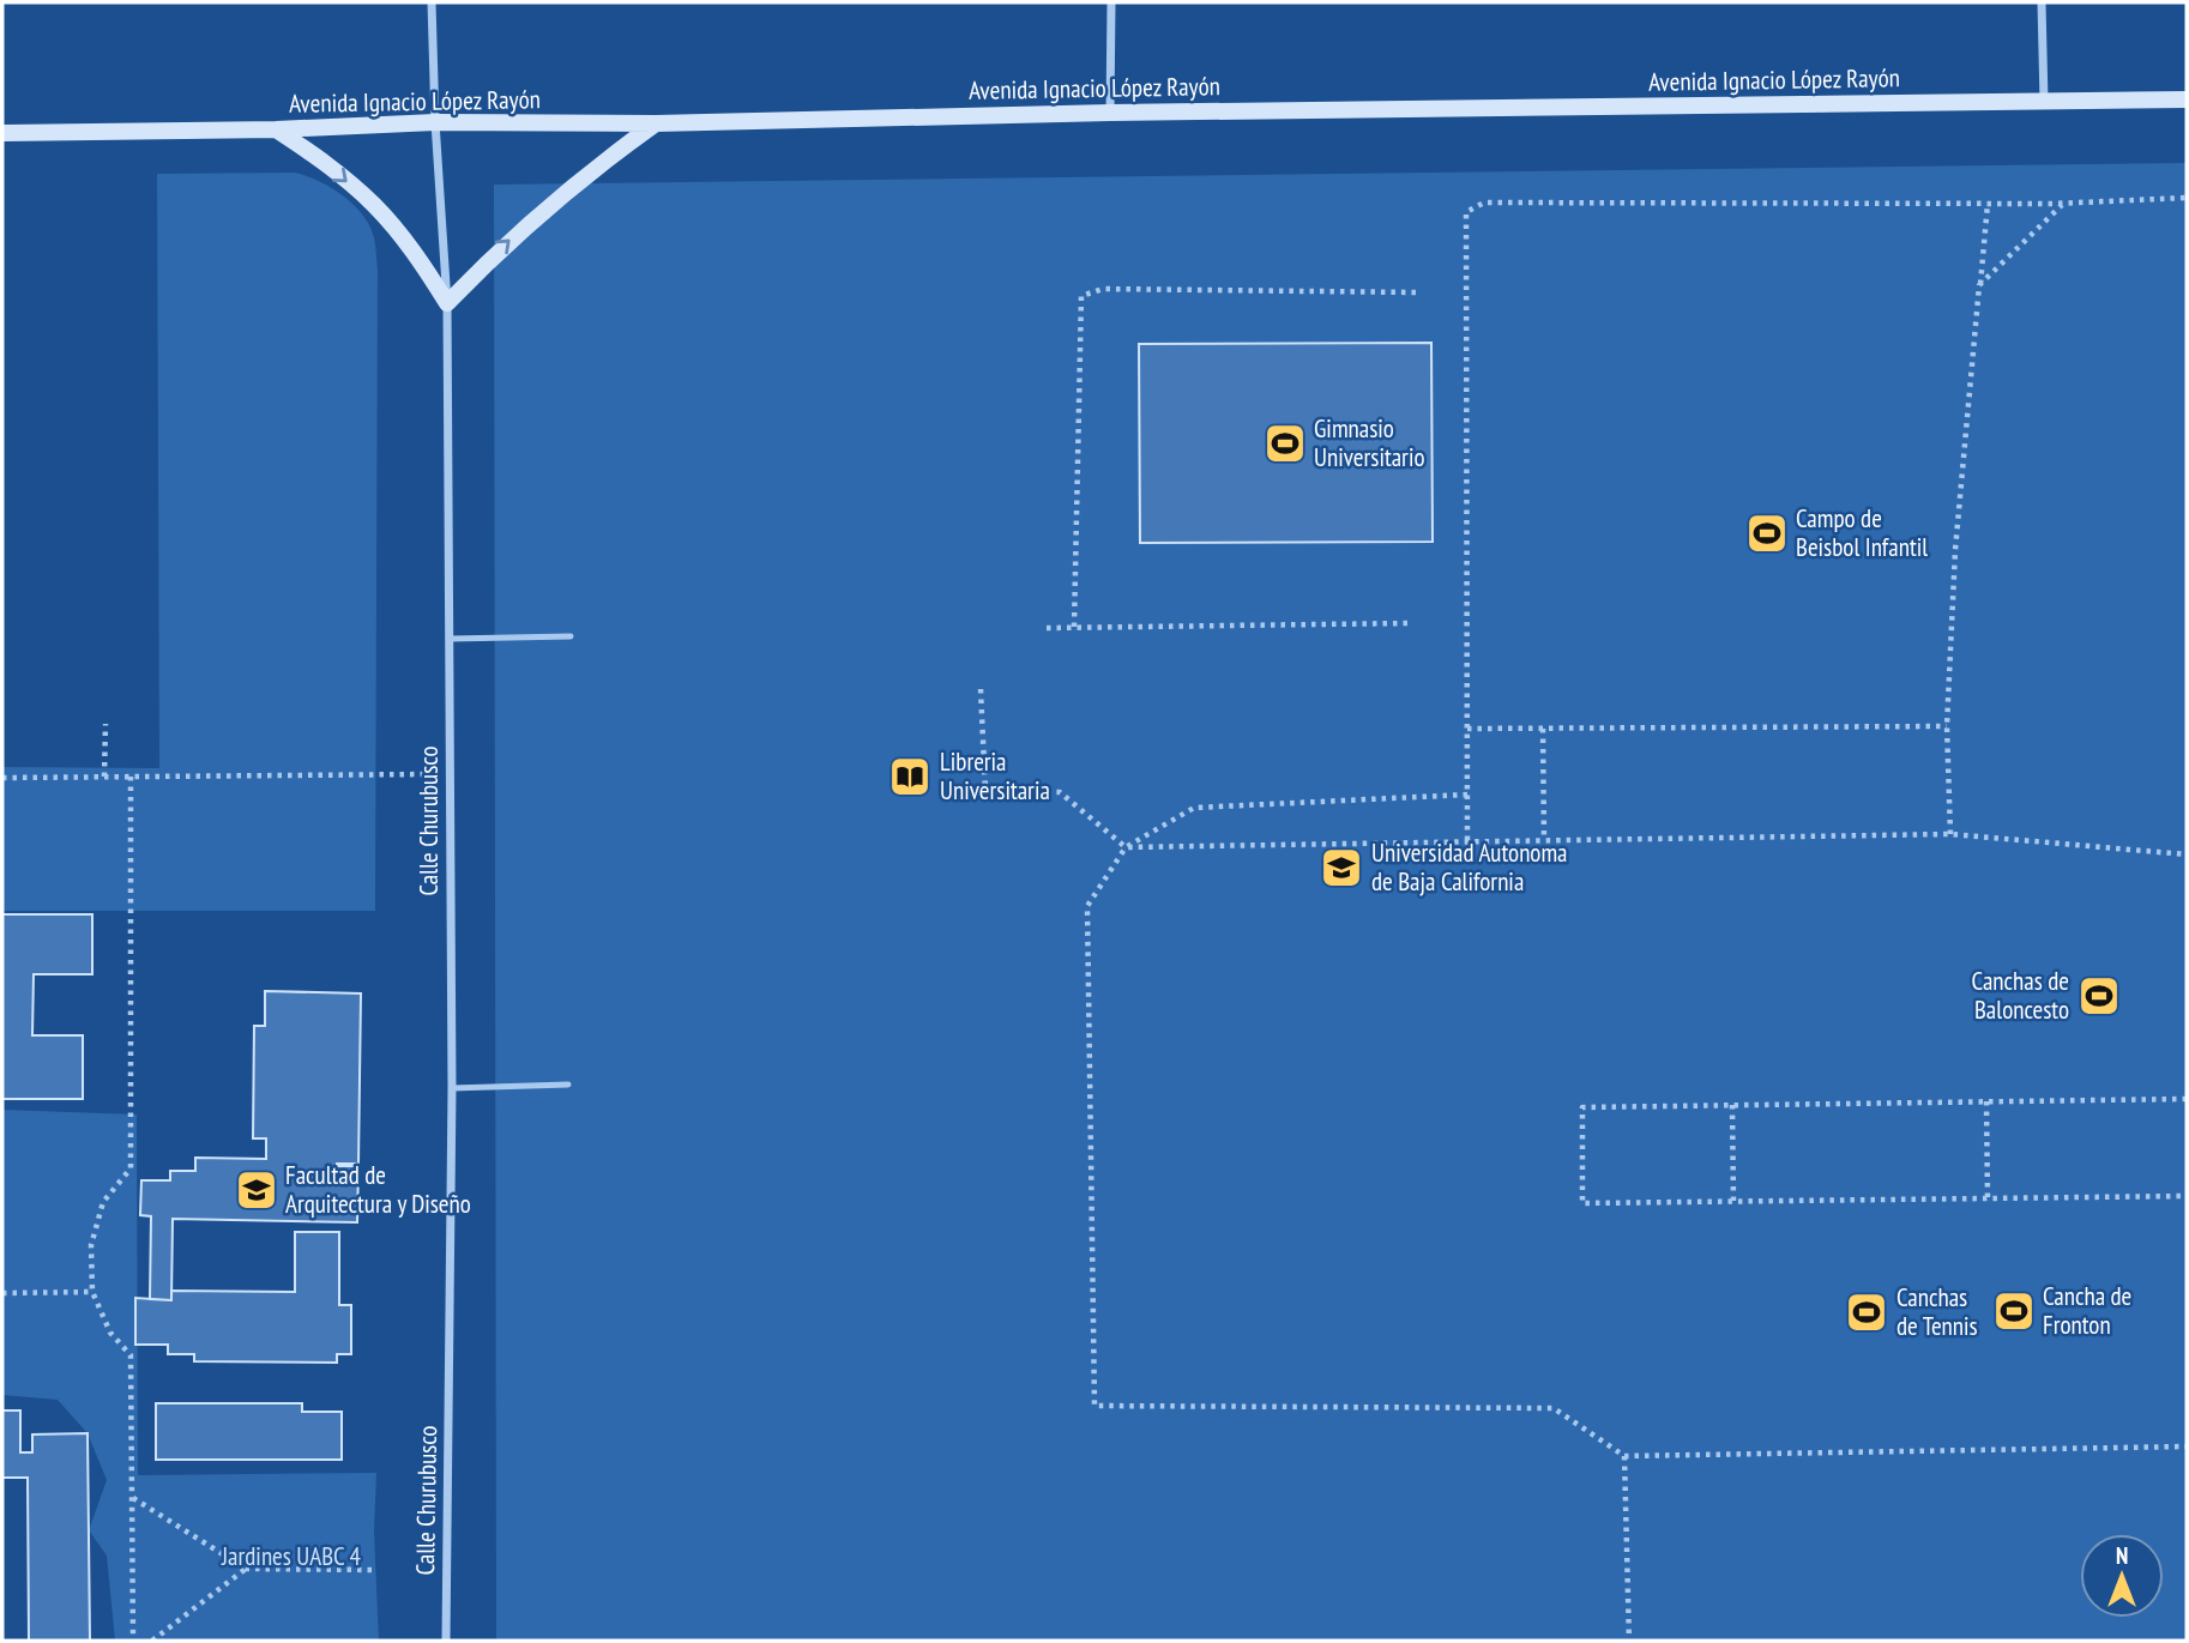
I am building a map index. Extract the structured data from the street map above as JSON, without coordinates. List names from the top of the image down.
{
  "streets": {
    "street": ["Avenida Ignacio López Rayón", "Calle Churubusco"]
  },
  "crossings": [
    ["Avenida Ignacio López Rayón", "Calle Churubusco"]
  ],
  "parks": ["Jardines UABC 4"],
  "places": {
    "sports": [
      "Gimnasio Universitario",
      "Campo de Beisbol Infantil",
      "Canchas de Baloncesto",
      "Cancha de Fronton",
      "Canchas de Tennis"
    ],
    "library": ["Libreria Universitaria"],
    "school or university": ["Universidad Autonoma de Baja California", "Facultad de Arquitectura y Diseño"]
  },
  "north": "top"
}
